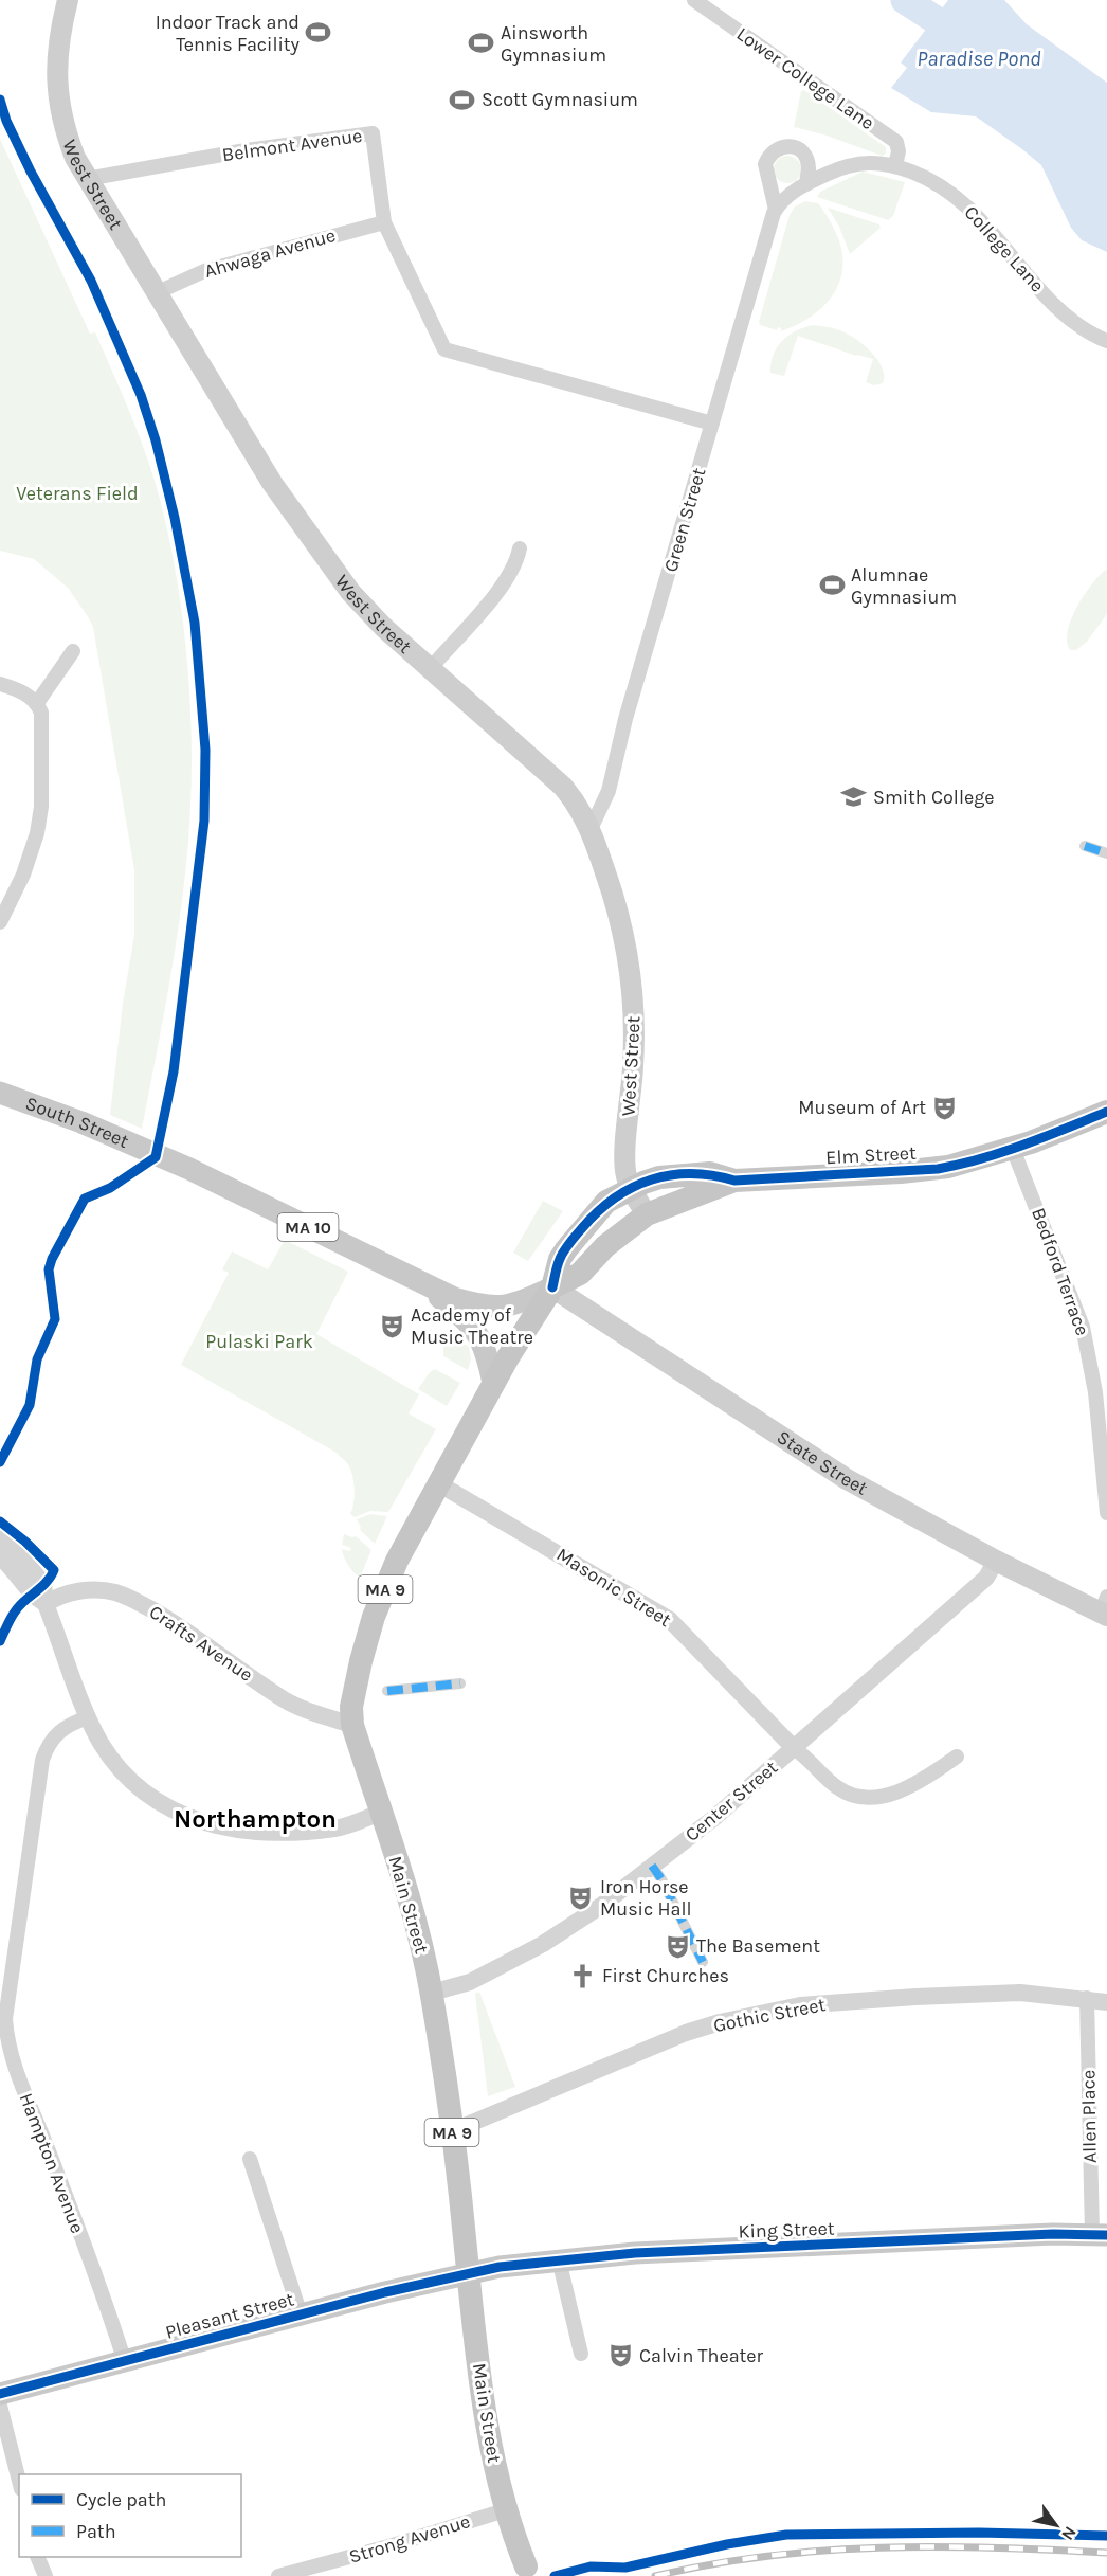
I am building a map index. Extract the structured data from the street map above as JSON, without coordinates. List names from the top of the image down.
{
  "streets": {
    "highway": ["Elm Street", "MA 9", "Main Street"],
    "main road": [
      "West Street",
      "South Street",
      "MA 10",
      "State Street",
      "King Street",
      "Pleasant Street"
    ],
    "street": [
      "Lower College Lane",
      "Belmont Avenue",
      "College Lane",
      "Ahwaga Avenue",
      "Green Street",
      "Bedford Terrace",
      "Masonic Street",
      "Crafts Avenue",
      "Center Street",
      "Gothic Street",
      "Allen Place",
      "Hampton Avenue",
      "Strong Avenue"
    ]
  },
  "crossings": [
    ["Lower College Lane", "College Lane"],
    ["Belmont Avenue", "West Street"],
    ["Belmont Avenue", "Ahwaga Avenue"],
    ["Belmont Avenue", "Green Street"],
    ["West Street", "Ahwaga Avenue"],
    ["West Street", "Green Street"],
    ["West Street", "Elm Street"],
    ["West Street", "Main Street"],
    ["South Street", "MA 10"],
    ["Elm Street", "Bedford Terrace"],
    ["Elm Street", "Main Street"],
    ["MA 10", "State Street"],
    ["MA 10", "Main Street"],
    ["State Street", "Center Street"],
    ["State Street", "Main Street"],
    ["Masonic Street", "Center Street"],
    ["Masonic Street", "Main Street"],
    ["Crafts Avenue", "Main Street"],
    ["Center Street", "Main Street"],
    ["Main Street", "Gothic Street"],
    ["Main Street", "King Street"],
    ["Main Street", "Pleasant Street"],
    ["Main Street", "Strong Avenue"],
    ["Gothic Street", "Allen Place"],
    ["Allen Place", "King Street"],
    ["Hampton Avenue", "Pleasant Street"],
    ["King Street", "Pleasant Street"]
  ],
  "districts": ["Northampton"],
  "water": ["Paradise Pond"],
  "parks": ["Veterans Field", "Pulaski Park"],
  "places": {
    "sports": [
      "Indoor Track and Tennis Facility",
      "Ainsworth Gymnasium",
      "Scott Gymnasium",
      "Alumnae Gymnasium"
    ],
    "school or university": ["Smith College"],
    "theatre": [
      "Museum of Art",
      "Academy of Music Theatre",
      "Iron Horse Music Hall",
      "The Basement",
      "Calvin Theater"
    ],
    "church": ["First Churches"]
  },
  "legend": ["Cycle path", "Path"],
  "north": "bottom right"
}
